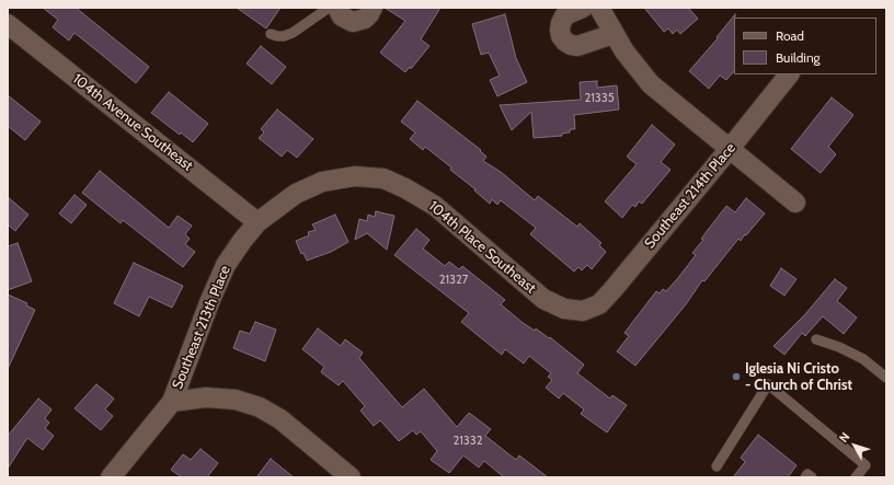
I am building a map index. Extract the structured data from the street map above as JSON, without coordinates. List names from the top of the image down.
{
  "streets": {
    "street": [
      "104th Avenue Southeast",
      "Southeast 214th Place",
      "104th Place Southeast",
      "Southeast 213th Place"
    ]
  },
  "crossings": [
    ["104th Avenue Southeast", "Southeast 213th Place"],
    ["Southeast 214th Place", "104th Place Southeast"],
    ["104th Place Southeast", "Southeast 213th Place"]
  ],
  "places": ["Iglesia Ni Cristo - Church of Christ"],
  "house_numbers": ["21335", "21327", "21332"],
  "legend": ["Road", "Building"],
  "north": "top left"
}
